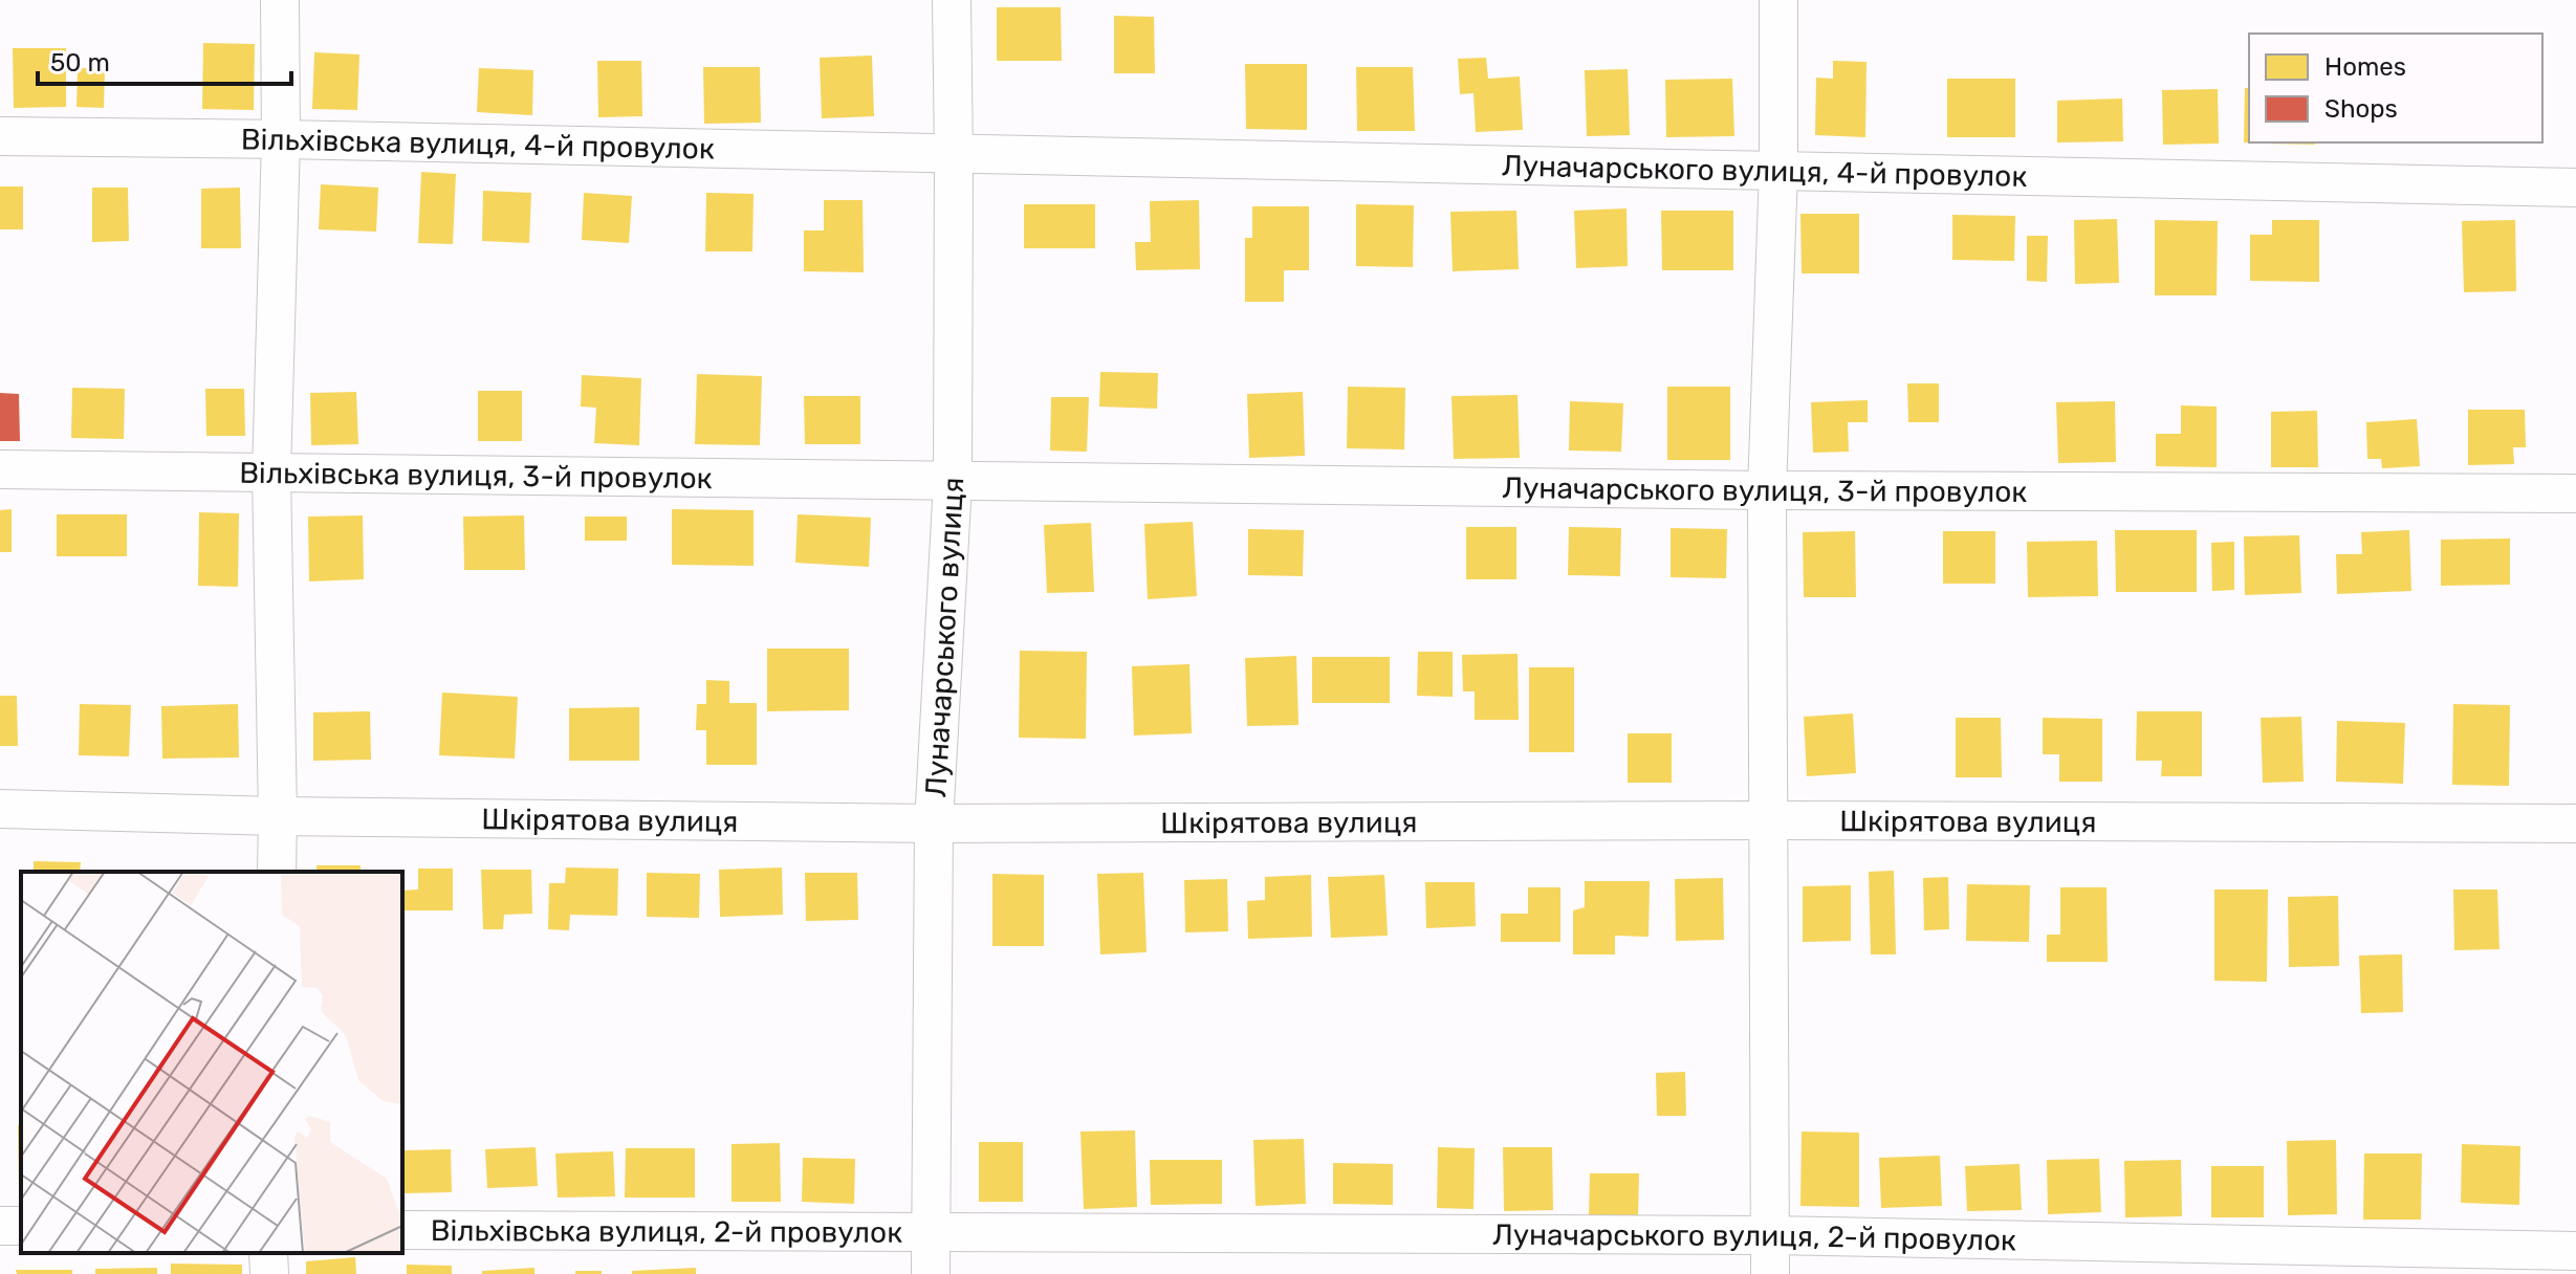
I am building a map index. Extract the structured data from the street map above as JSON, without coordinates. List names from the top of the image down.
{
  "streets": {
    "street": [
      "Вільхівська вулиця, 4-й провулок",
      "Луначарського вулиця, 4-й провулок",
      "Вільхівська вулиця, 3-й провулок",
      "Луначарського вулиця, 3-й провулок",
      "Луначарського вулиця",
      "Шкірятова вулиця",
      "Вільхівська вулиця, 2-й провулок",
      "Луначарського вулиця, 2-й провулок"
    ]
  },
  "crossings": [
    ["Вільхівська вулиця, 4-й провулок", "Луначарського вулиця, 4-й провулок"],
    ["Вільхівська вулиця, 4-й провулок", "Луначарського вулиця"],
    ["Луначарського вулиця, 4-й провулок", "Луначарського вулиця"],
    ["Вільхівська вулиця, 3-й провулок", "Луначарського вулиця, 3-й провулок"],
    ["Вільхівська вулиця, 3-й провулок", "Луначарського вулиця"],
    ["Луначарського вулиця, 3-й провулок", "Луначарського вулиця"],
    ["Луначарського вулиця", "Шкірятова вулиця"],
    ["Луначарського вулиця", "Вільхівська вулиця, 2-й провулок"],
    ["Луначарського вулиця", "Луначарського вулиця, 2-й провулок"],
    ["Вільхівська вулиця, 2-й провулок", "Луначарського вулиця, 2-й провулок"]
  ],
  "legend": ["Homes", "Shops"],
  "scale_bar": "50 m"
}
